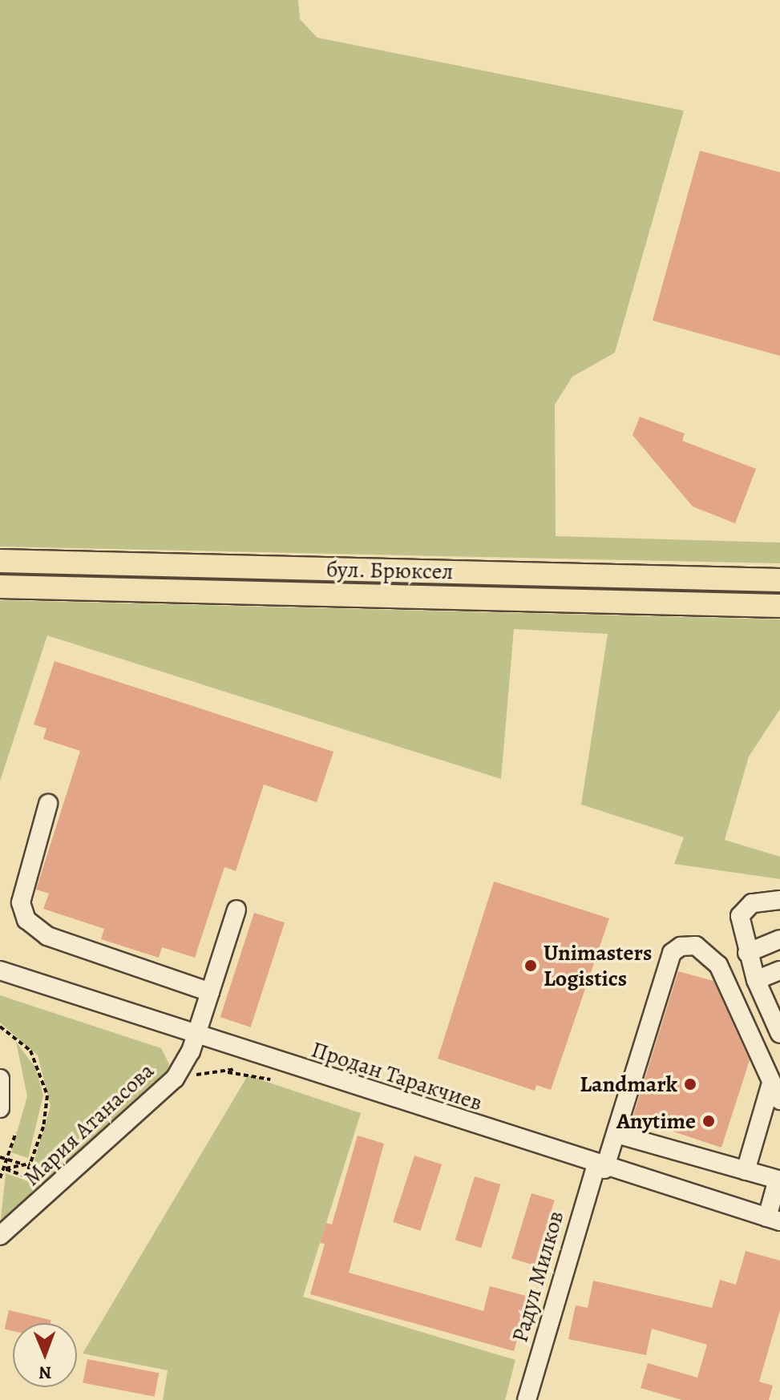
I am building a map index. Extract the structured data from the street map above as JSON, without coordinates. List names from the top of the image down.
{
  "streets": {
    "main road": ["бул. Брюксел"],
    "street": ["Продан Таракчиев", "Мария Атанасова", "Радул Милков"]
  },
  "crossings": [
    ["Продан Таракчиев", "Мария Атанасова"],
    ["Продан Таракчиев", "Радул Милков"]
  ],
  "places": ["Unimasters Logistics", "Landmark", "Anytime"],
  "north": "bottom"
}
